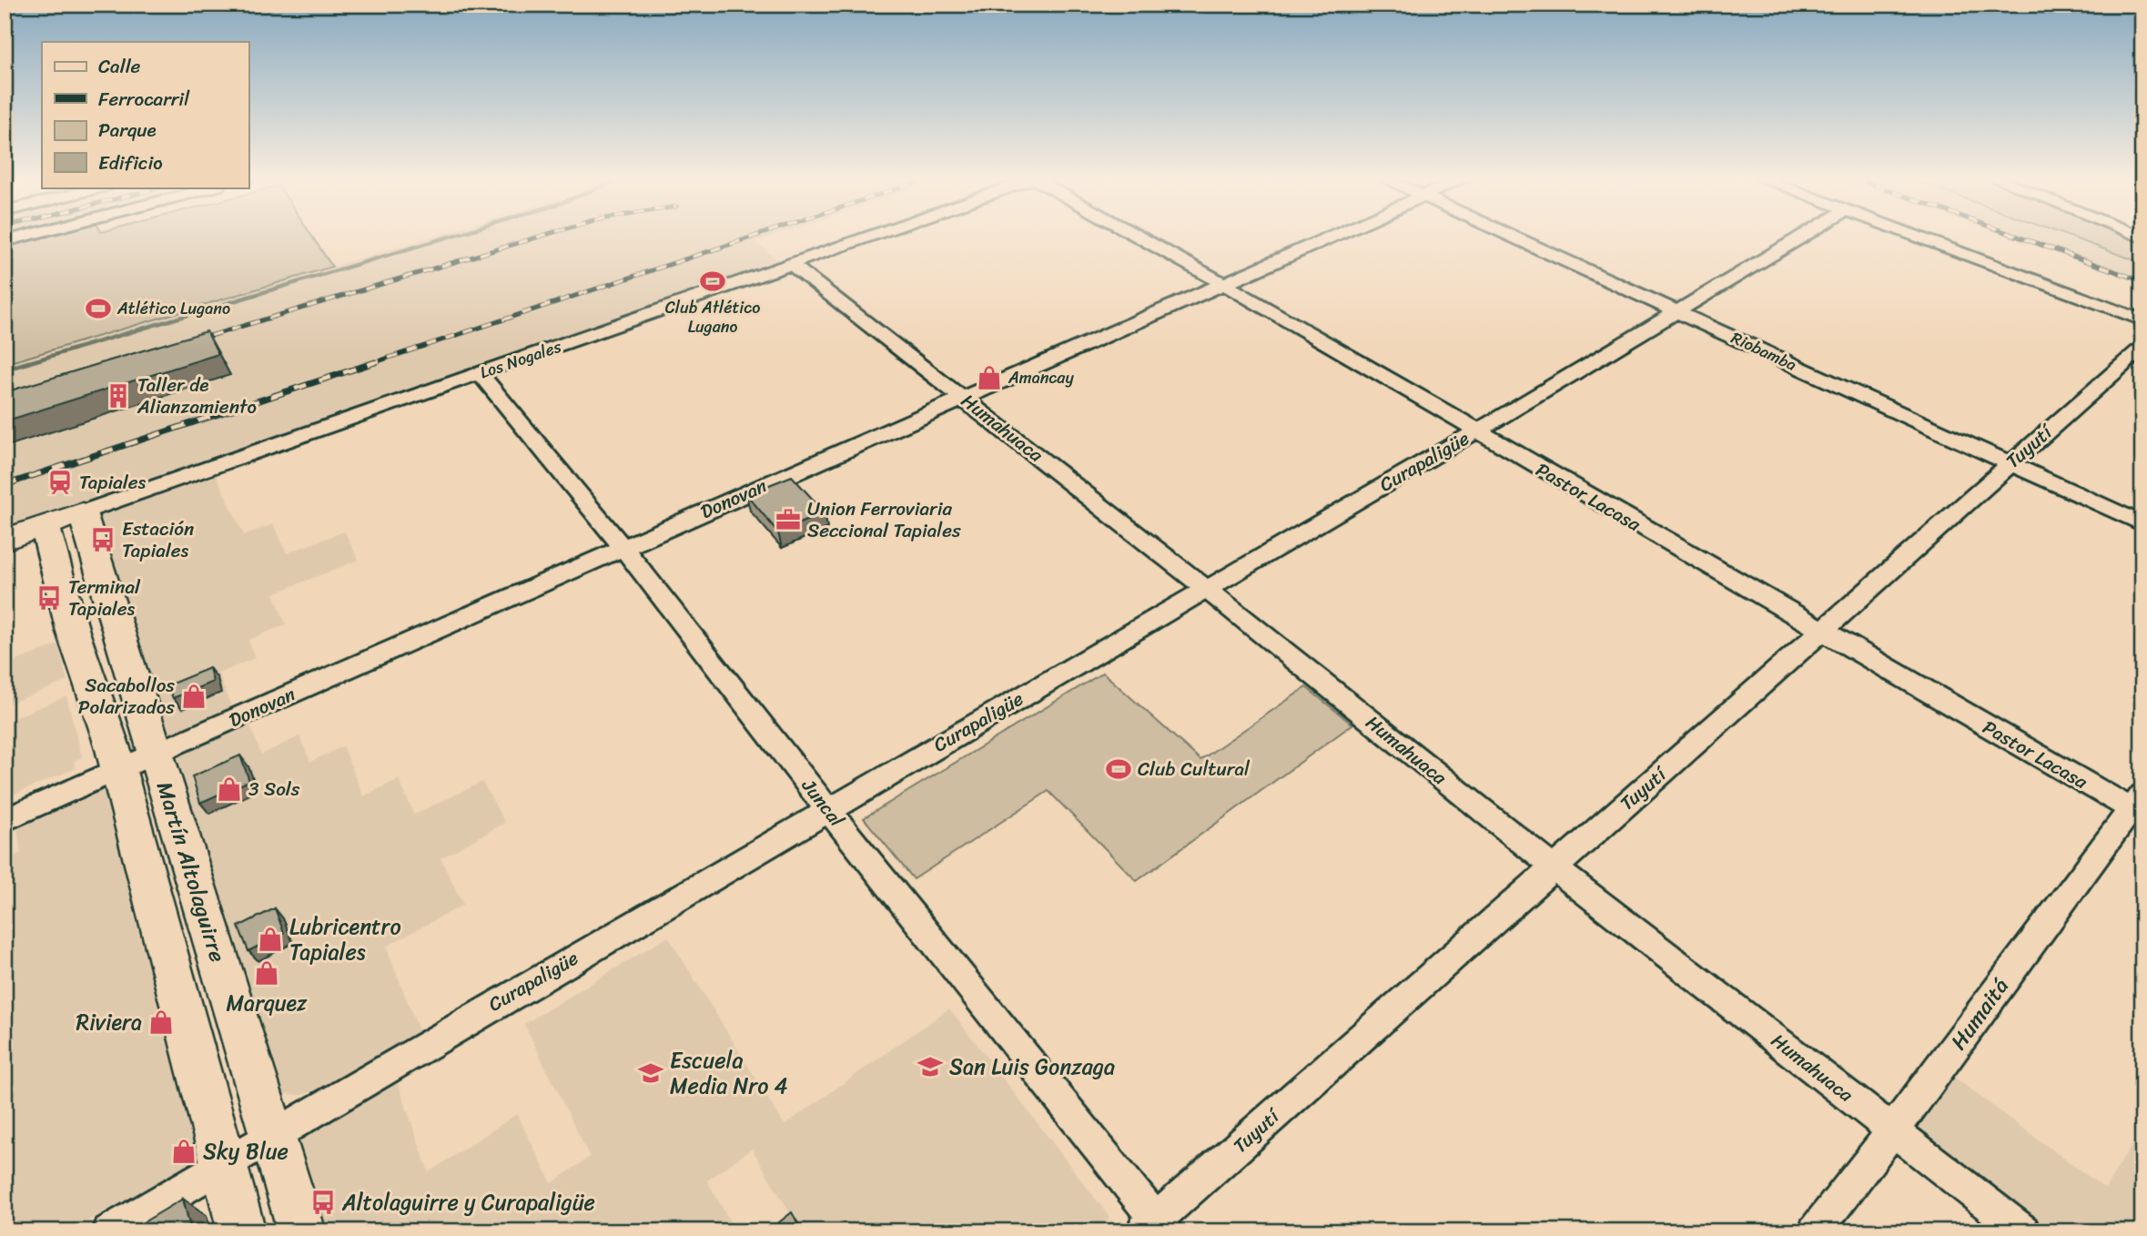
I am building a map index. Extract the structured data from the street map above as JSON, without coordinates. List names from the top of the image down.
{
  "streets": {
    "street": [
      "Riobamba",
      "Los Nogales",
      "Humahuaca",
      "Tuyutí",
      "Curapaligüe",
      "Pastor Lacasa",
      "Donovan",
      "Juncal",
      "Martín Altolaguirre",
      "Humaitá"
    ]
  },
  "crossings": [
    ["Riobamba", "Tuyutí"],
    ["Riobamba", "Curapaligüe"],
    ["Los Nogales", "Humahuaca"],
    ["Los Nogales", "Juncal"],
    ["Los Nogales", "Martín Altolaguirre"],
    ["Humahuaca", "Tuyutí"],
    ["Humahuaca", "Curapaligüe"],
    ["Humahuaca", "Donovan"],
    ["Humahuaca", "Humaitá"],
    ["Tuyutí", "Pastor Lacasa"],
    ["Tuyutí", "Juncal"],
    ["Curapaligüe", "Pastor Lacasa"],
    ["Curapaligüe", "Juncal"],
    ["Curapaligüe", "Martín Altolaguirre"],
    ["Pastor Lacasa", "Donovan"],
    ["Pastor Lacasa", "Humaitá"],
    ["Donovan", "Juncal"],
    ["Donovan", "Martín Altolaguirre"]
  ],
  "places": {
    "sports": ["Club Atlético Lugano", "Atlético Lugano", "Club Cultural"],
    "shop": [
      "Amancay",
      "Sacabollos Polarizados",
      "3 Sols",
      "Lubricentro Tapiales",
      "Marquez",
      "Riviera",
      "Sky Blue"
    ],
    "building": ["Taller de Alianzamiento"],
    "station": ["Tapiales"],
    "office": ["Union Ferroviaria Seccional Tapiales"],
    "bus stop": ["Estación Tapiales", "Terminal Tapiales", "Altolaguirre y Curapaligüe"],
    "school or university": ["San Luis Gonzaga", "Escuela Media Nro 4"]
  },
  "legend": [
    "Calle",
    "Ferrocarril",
    "Parque",
    "Edificio"
  ]
}
